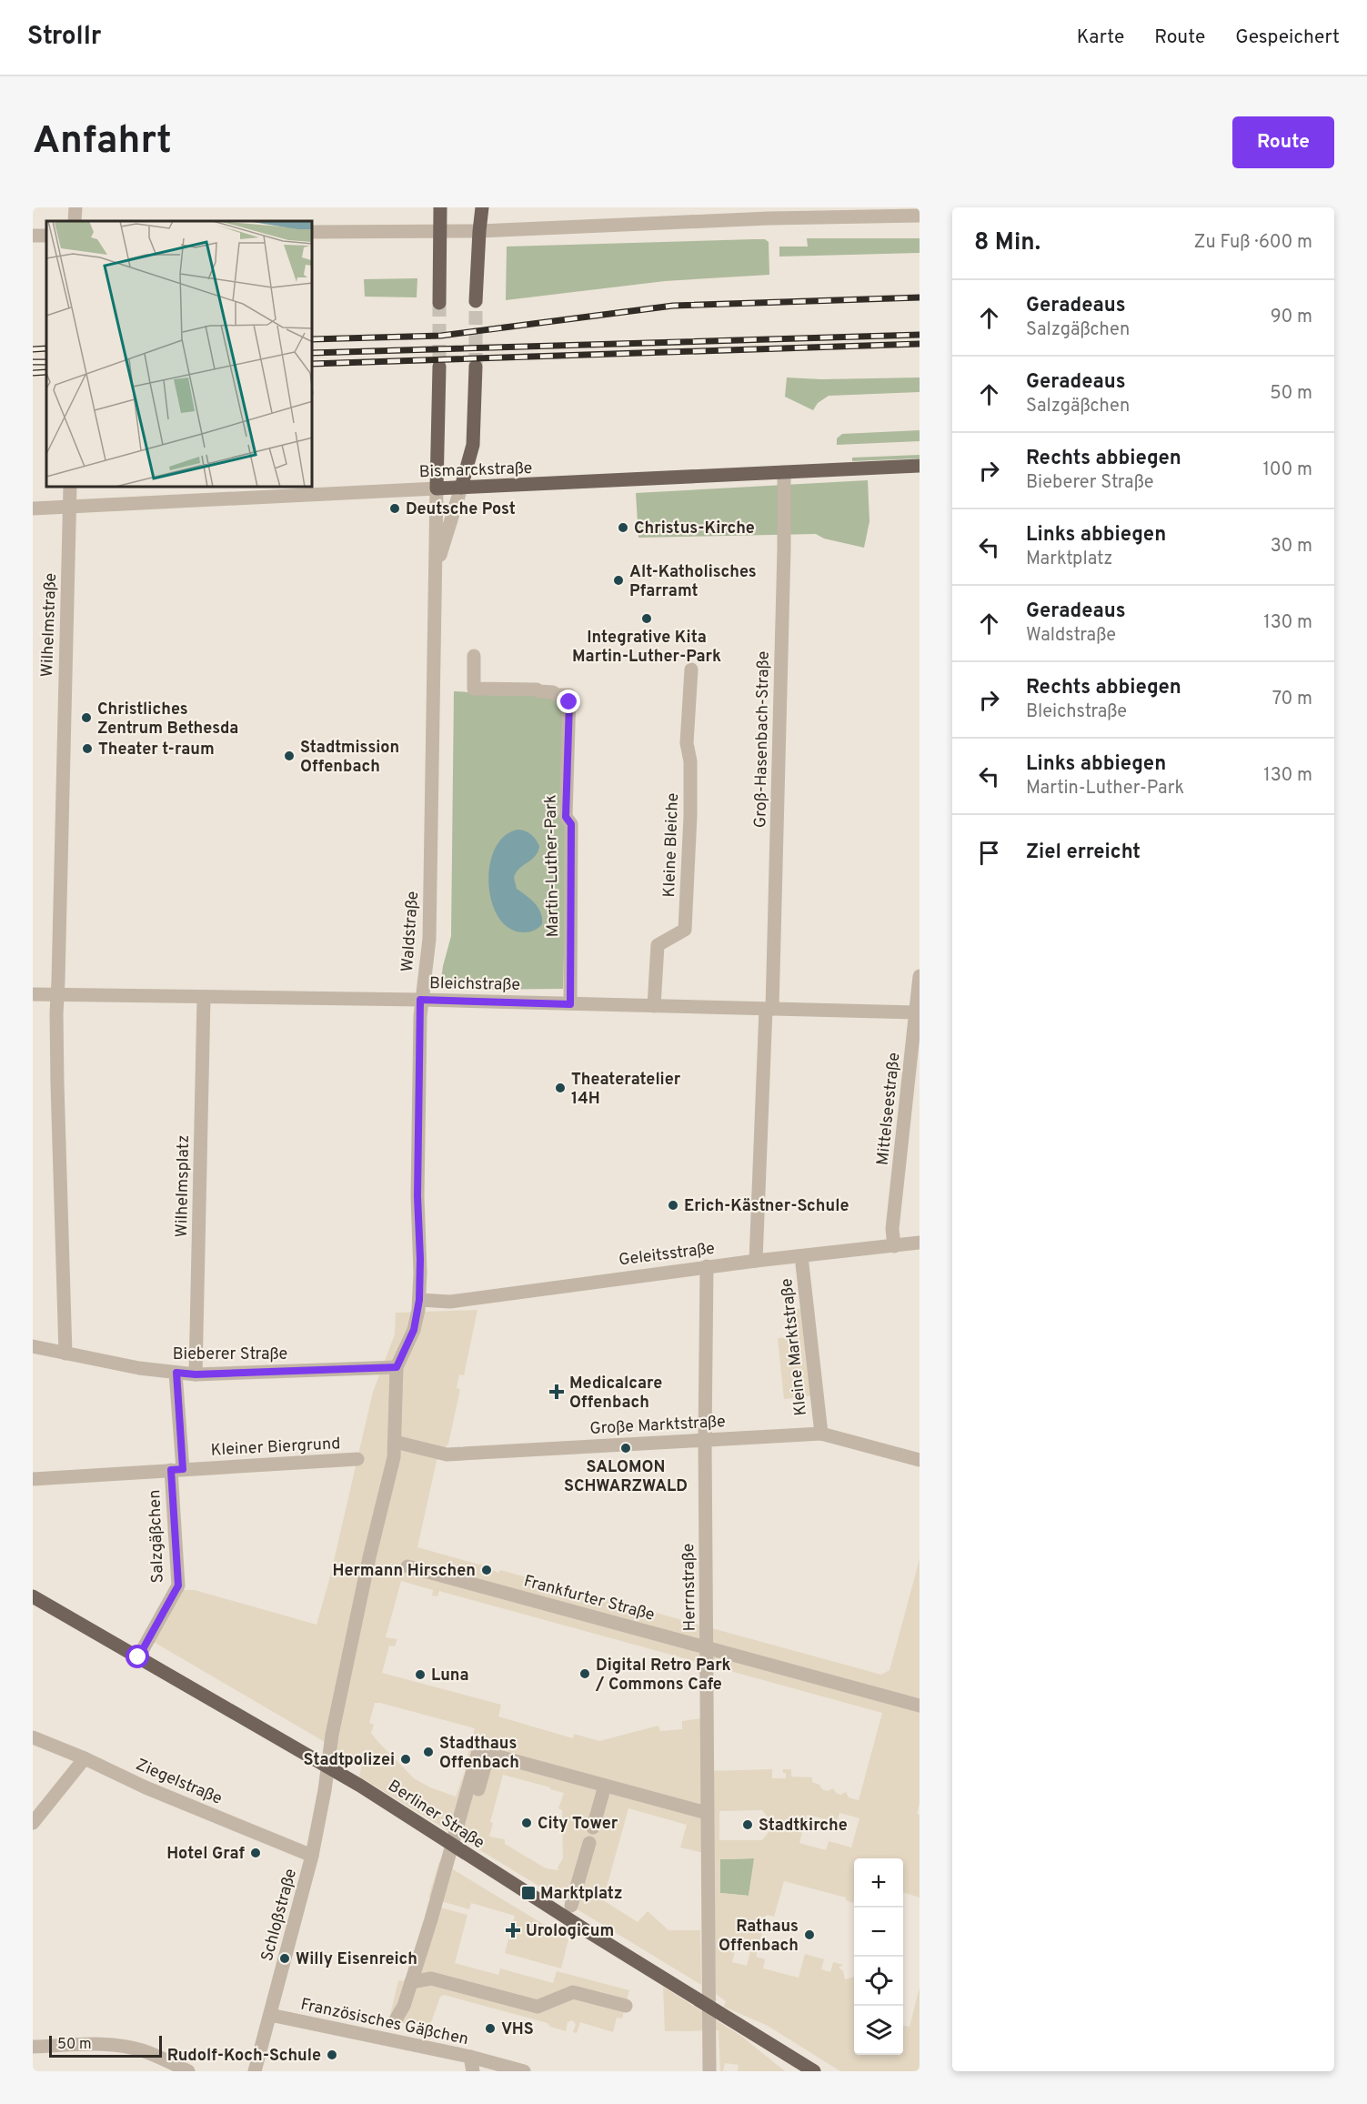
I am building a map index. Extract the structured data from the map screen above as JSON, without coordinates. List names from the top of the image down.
{
  "streets": {
    "main road": ["Bismarckstraße", "Waldstraße", "Berliner Straße"],
    "street": [
      "Wilhelmstraße",
      "Groß-Hasenbach-Straße",
      "Kleine Bleiche",
      "Martin-Luther-Park",
      "Bleichstraße",
      "Mittelseestraße",
      "Wilhelmsplatz",
      "Geleitsstraße",
      "Kleine Marktstraße",
      "Bieberer Straße",
      "Große Marktstraße",
      "Kleiner Biergrund",
      "Salzgäßchen",
      "Herrnstraße",
      "Frankfurter Straße",
      "Ziegelstraße",
      "Schloßstraße",
      "Französisches Gäßchen"
    ]
  },
  "crossings": [
    ["Bismarckstraße", "Wilhelmstraße"],
    ["Bismarckstraße", "Groß-Hasenbach-Straße"],
    ["Bismarckstraße", "Waldstraße"],
    ["Wilhelmstraße", "Bleichstraße"],
    ["Groß-Hasenbach-Straße", "Bleichstraße"],
    ["Groß-Hasenbach-Straße", "Geleitsstraße"],
    ["Kleine Bleiche", "Bleichstraße"],
    ["Martin-Luther-Park", "Bleichstraße"],
    ["Waldstraße", "Bleichstraße"],
    ["Waldstraße", "Geleitsstraße"],
    ["Bleichstraße", "Mittelseestraße"],
    ["Bleichstraße", "Wilhelmsplatz"],
    ["Mittelseestraße", "Geleitsstraße"],
    ["Wilhelmsplatz", "Bieberer Straße"],
    ["Geleitsstraße", "Kleine Marktstraße"],
    ["Geleitsstraße", "Herrnstraße"],
    ["Kleine Marktstraße", "Große Marktstraße"],
    ["Bieberer Straße", "Salzgäßchen"],
    ["Große Marktstraße", "Herrnstraße"],
    ["Kleiner Biergrund", "Salzgäßchen"],
    ["Salzgäßchen", "Berliner Straße"],
    ["Herrnstraße", "Frankfurter Straße"],
    ["Herrnstraße", "Berliner Straße"],
    ["Ziegelstraße", "Schloßstraße"],
    ["Berliner Straße", "Schloßstraße"],
    ["Schloßstraße", "Französisches Gäßchen"]
  ],
  "places": {
    "other": [
      "Deutsche Post",
      "Christus-Kirche",
      "Alt-Katholisches Pfarramt",
      "Integrative Kita Martin-Luther-Park",
      "Christliches Zentrum Bethesda",
      "Theater t-raum",
      "Stadtmission Offenbach",
      "Theateratelier 14H",
      "Erich-Kästner-Schule",
      "SALOMON SCHWARZWALD",
      "Hermann Hirschen",
      "Digital Retro Park / Commons Cafe",
      "Luna",
      "Stadthaus Offenbach",
      "Stadtpolizei",
      "City Tower",
      "Stadtkirche",
      "Hotel Graf",
      "Rathaus Offenbach",
      "Willy Eisenreich",
      "VHS",
      "Rudolf-Koch-Schule"
    ],
    "health": ["Medicalcare Offenbach", "Urologicum"],
    "transit": ["Marktplatz"]
  },
  "scale_bar": "50 m",
  "page": {
    "header": "Strollr",
    "nav": ["Karte", "Route", "Gespeichert"],
    "buttons": "Route",
    "title": "Anfahrt",
    "heading": ["8 Min.", "Zu Fuß · 600 m"],
    "list": [
      ["Geradeaus", "Salzgäßchen", "90 m"],
      ["Geradeaus", "Salzgäßchen", "50 m"],
      ["Rechts abbiegen", "Bieberer Straße", "100 m"],
      ["Links abbiegen", "Marktplatz", "30 m"],
      ["Geradeaus", "Waldstraße", "130 m"],
      ["Rechts abbiegen", "Bleichstraße", "70 m"],
      ["Links abbiegen", "Martin-Luther-Park", "130 m"],
      "Ziel erreicht"
    ],
    "map_buttons": ["+", "−"],
    "scale": "50 m"
  }
}
